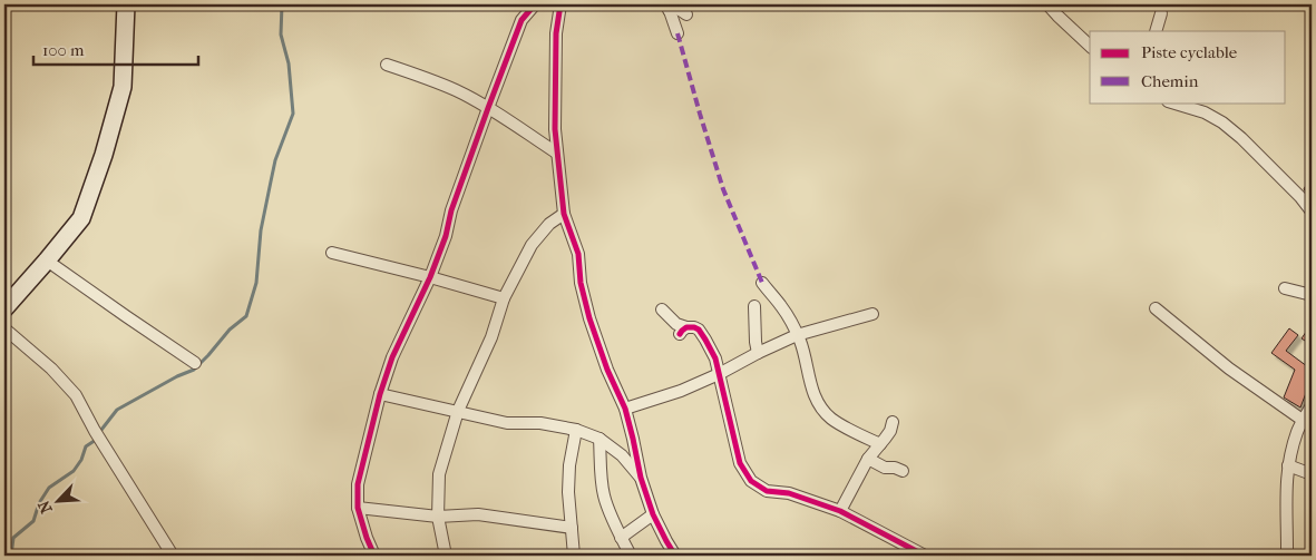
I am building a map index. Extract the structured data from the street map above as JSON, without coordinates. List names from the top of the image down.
{
  "legend": ["Piste cyclable", "Chemin"],
  "scale_bar": "100 m",
  "north": "bottom left"
}
